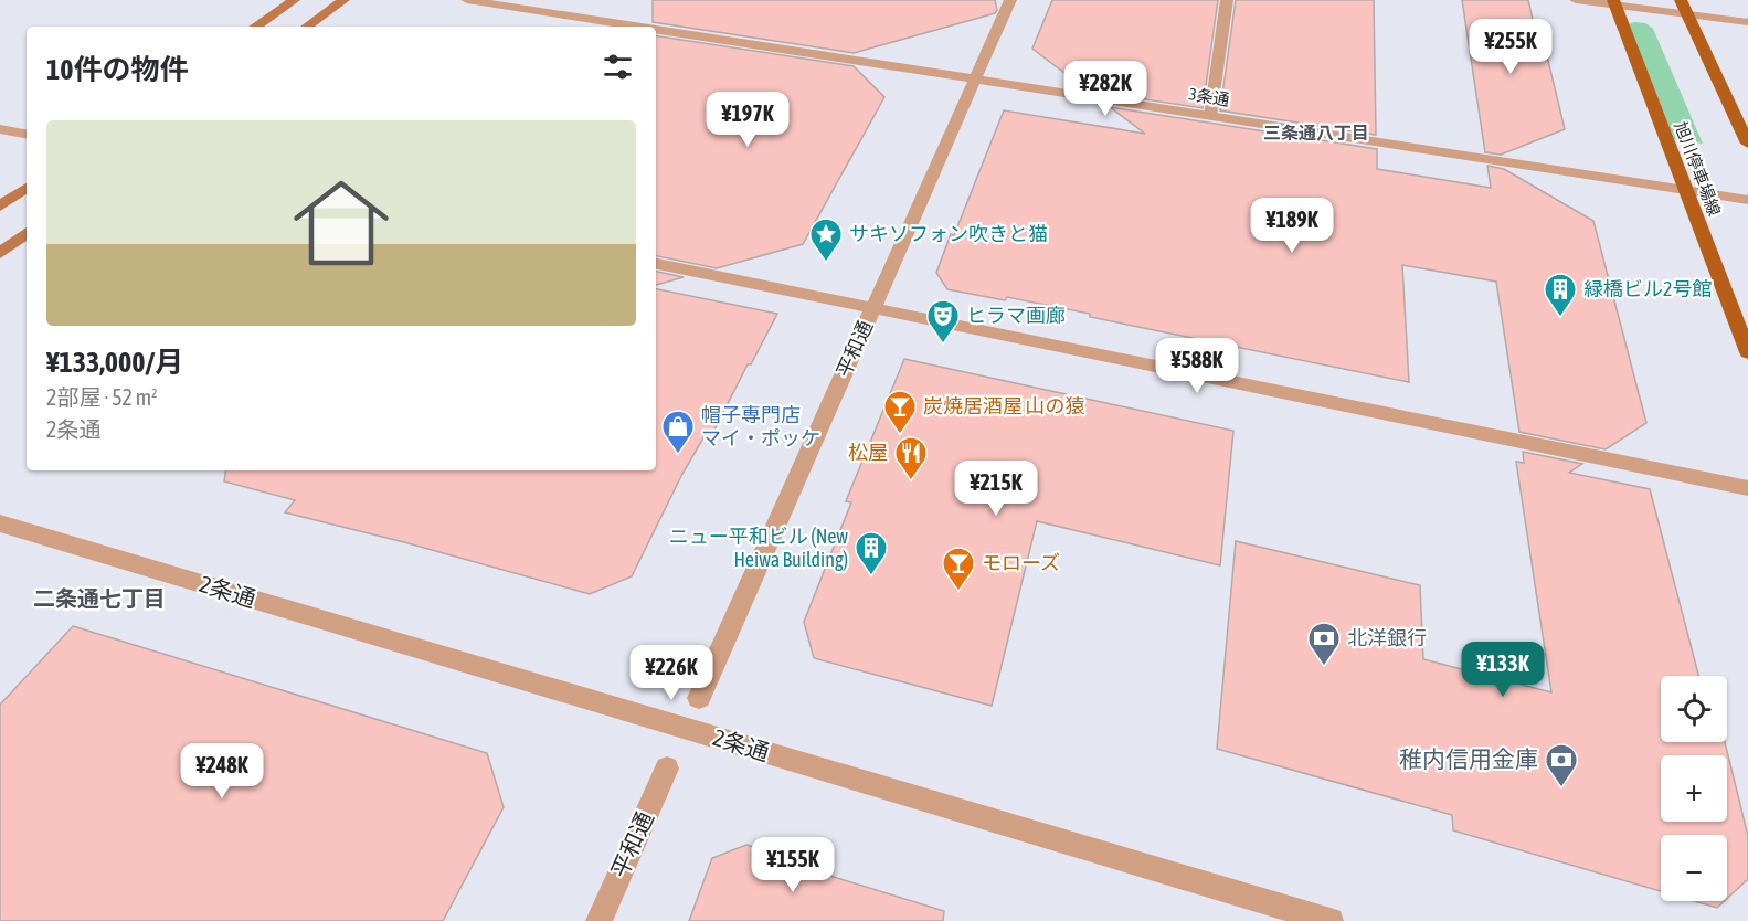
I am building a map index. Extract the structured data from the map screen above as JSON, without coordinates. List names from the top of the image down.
{
  "streets": {
    "main road": ["旭川停車場線"],
    "street": ["3条通", "平和通", "2条通"]
  },
  "crossings": [
    ["3条通", "旭川停車場線"],
    ["3条通", "平和通"]
  ],
  "districts": ["三条通八丁目", "二条通七丁目"],
  "places": {
    "place": ["サキソフォン吹きと猫"],
    "building": ["緑橋ビル2号館", "ニュー平和ビル (New Heiwa Building)"],
    "theatre": ["ヒラマ画廊"],
    "bar": ["炭焼居酒屋 山の猿", "モローズ"],
    "shop": ["帽子専門店 マイ・ポッケ"],
    "restaurant": ["松屋"],
    "bank": ["北洋銀行", "稚内信用金庫"]
  },
  "page": {
    "price": [
      "¥255K",
      "¥282K",
      "¥197K",
      "¥189K",
      "¥588K",
      "¥215K",
      "¥133K",
      "¥226K",
      "¥248K",
      "¥155K"
    ],
    "heading": "10件の物件",
    "list": [
      {
        "name": "¥133,000/月",
        "note": "2部屋 · 52 m² · 2条通"
      }
    ],
    "map_buttons": ["+", "−"]
  }
}
